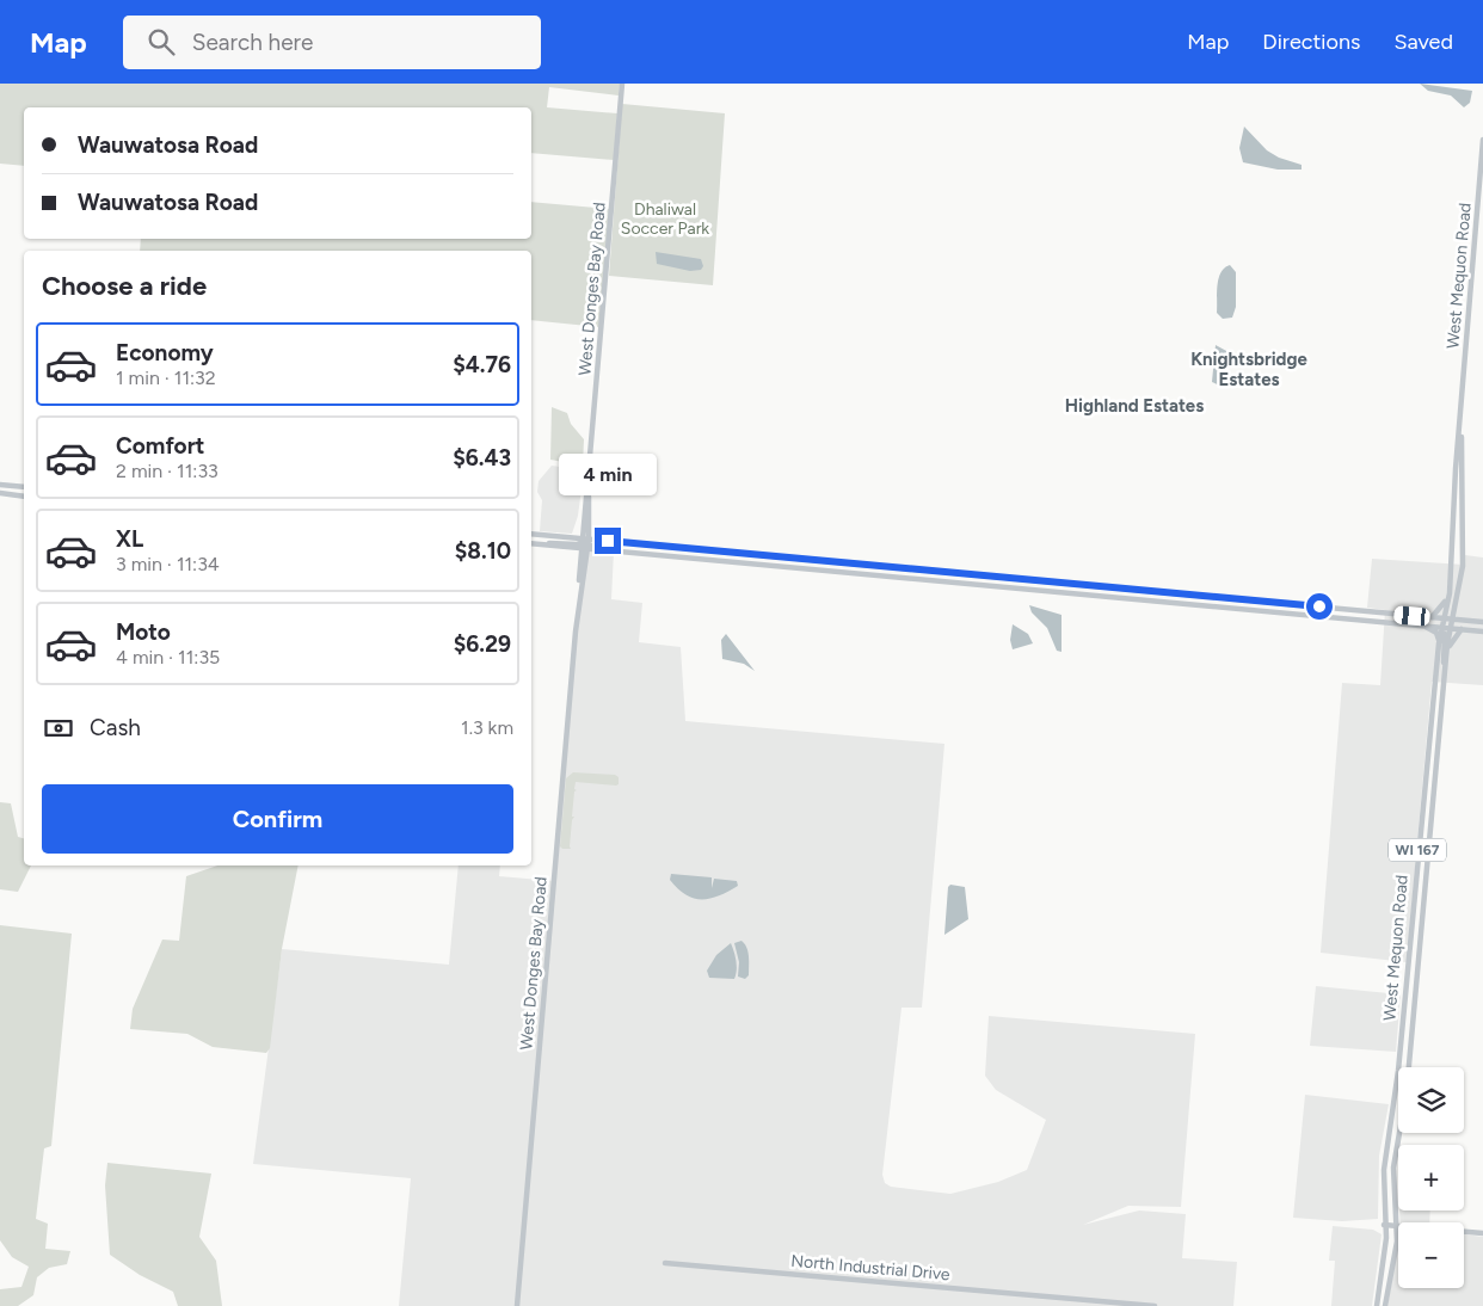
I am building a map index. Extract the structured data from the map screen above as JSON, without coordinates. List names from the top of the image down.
{
  "streets": {
    "main road": [
      "West Mequon Road",
      "West Donges Bay Road",
      "WI 167",
      "North Industrial Drive"
    ]
  },
  "districts": ["Knightsbridge Estates", "Highland Estates"],
  "parks": ["Dhaliwal Soccer Park"],
  "page": {
    "header": "Map",
    "search": "Search here",
    "nav": ["Map", "Directions", "Saved"],
    "banner": ["Wauwatosa Road", "Wauwatosa Road"],
    "heading": "Choose a ride",
    "list": [
      {
        "name": "Economy",
        "note": "1 min · 11:32",
        "value": "$4.76"
      },
      {
        "name": "Comfort",
        "note": "2 min · 11:33",
        "value": "$6.43"
      },
      {
        "name": "XL",
        "note": "3 min · 11:34",
        "value": "$8.10"
      },
      {
        "name": "Moto",
        "note": "4 min · 11:35",
        "value": "$6.29"
      }
    ],
    "bubble": "4 min",
    "pay": ["Cash", "1.3 km"],
    "buttons": "Confirm",
    "map_buttons": ["+", "−"]
  }
}
